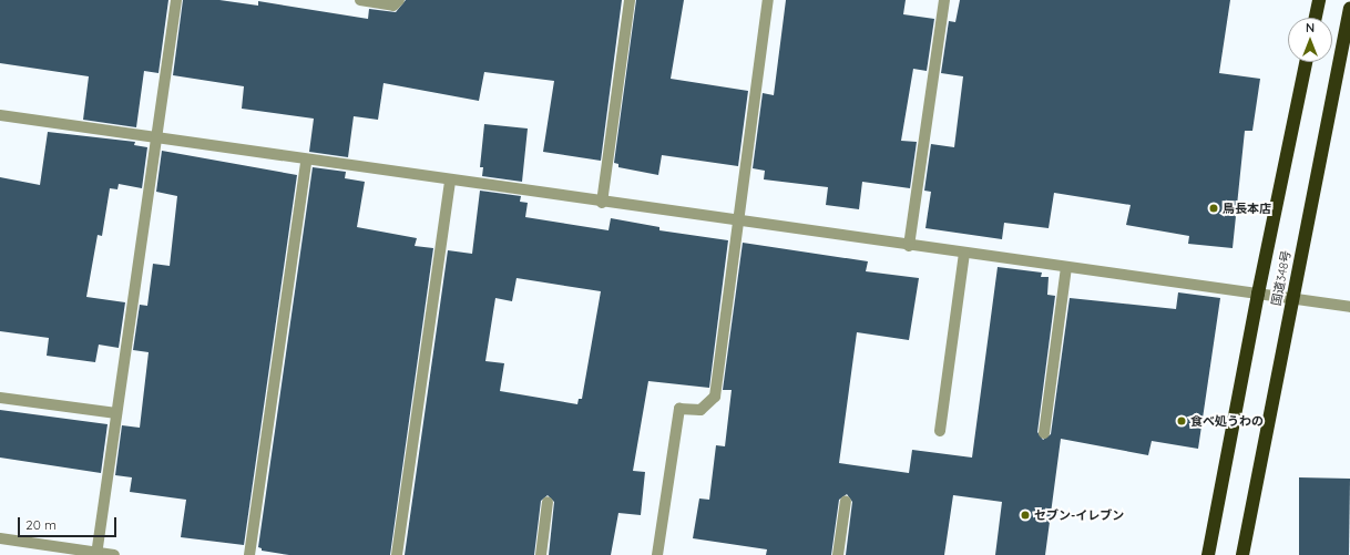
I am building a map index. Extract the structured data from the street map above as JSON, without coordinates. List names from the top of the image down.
{
  "streets": {
    "highway": ["国道348号"]
  },
  "places": ["鳥長本店", "食べ処うわの", "セブン-イレブン"],
  "scale_bar": "20 m",
  "north": "top"
}
